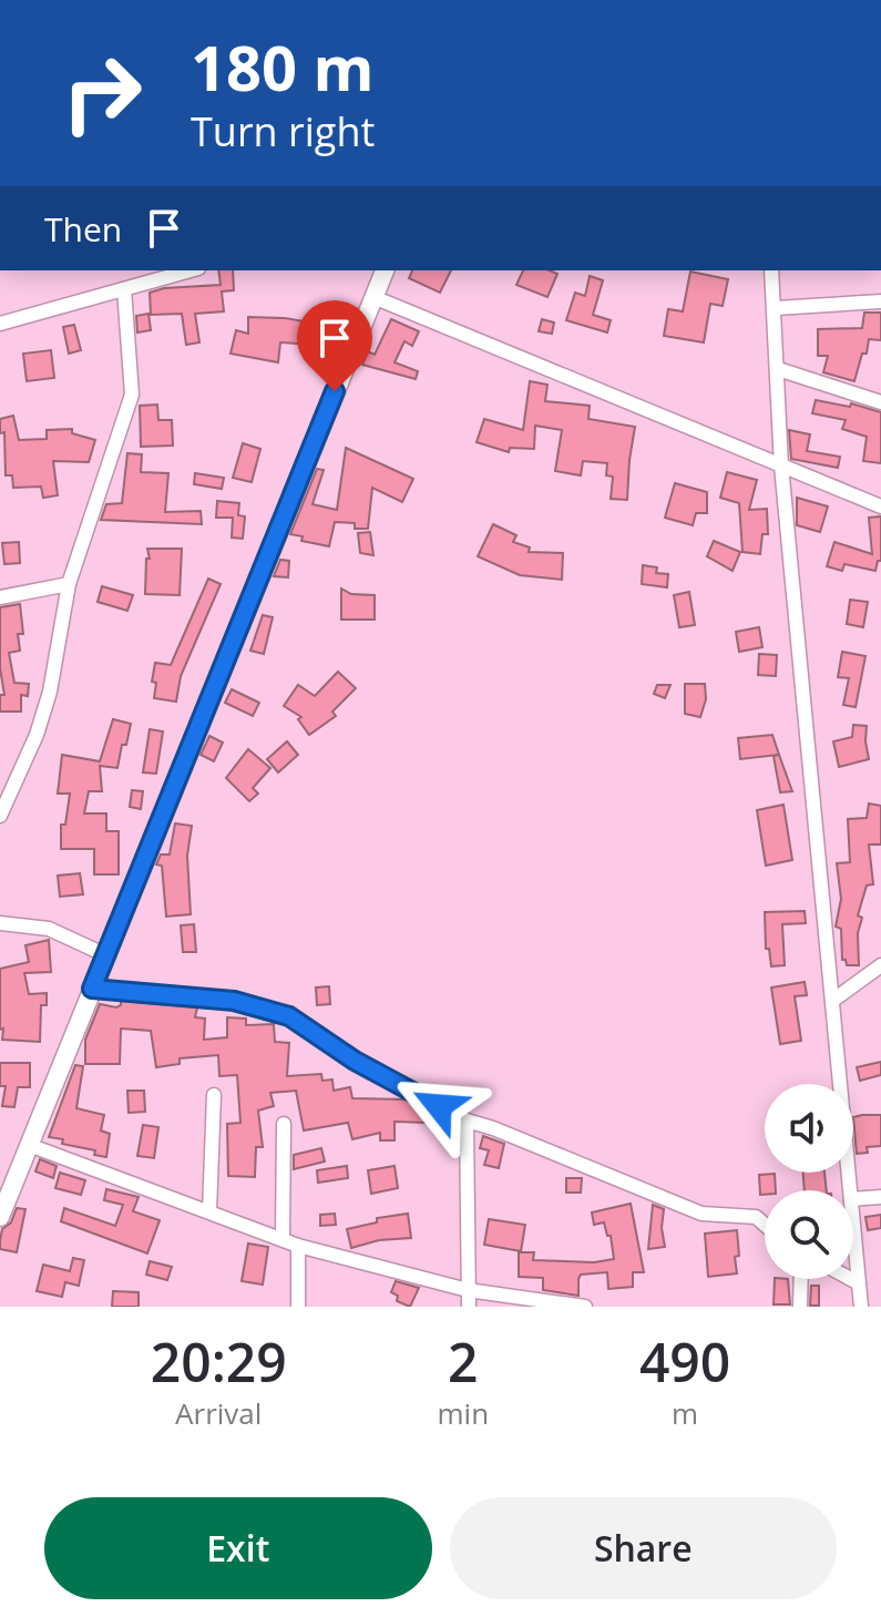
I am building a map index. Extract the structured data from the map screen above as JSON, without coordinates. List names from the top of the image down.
{
  "page": {
    "turn": ["180 m", "Turn right"],
    "then": "Then",
    "eta": [
      "20:29",
      "Arrival",
      "2",
      "min",
      "490",
      "m"
    ],
    "buttons": ["Exit", "Share"]
  }
}
